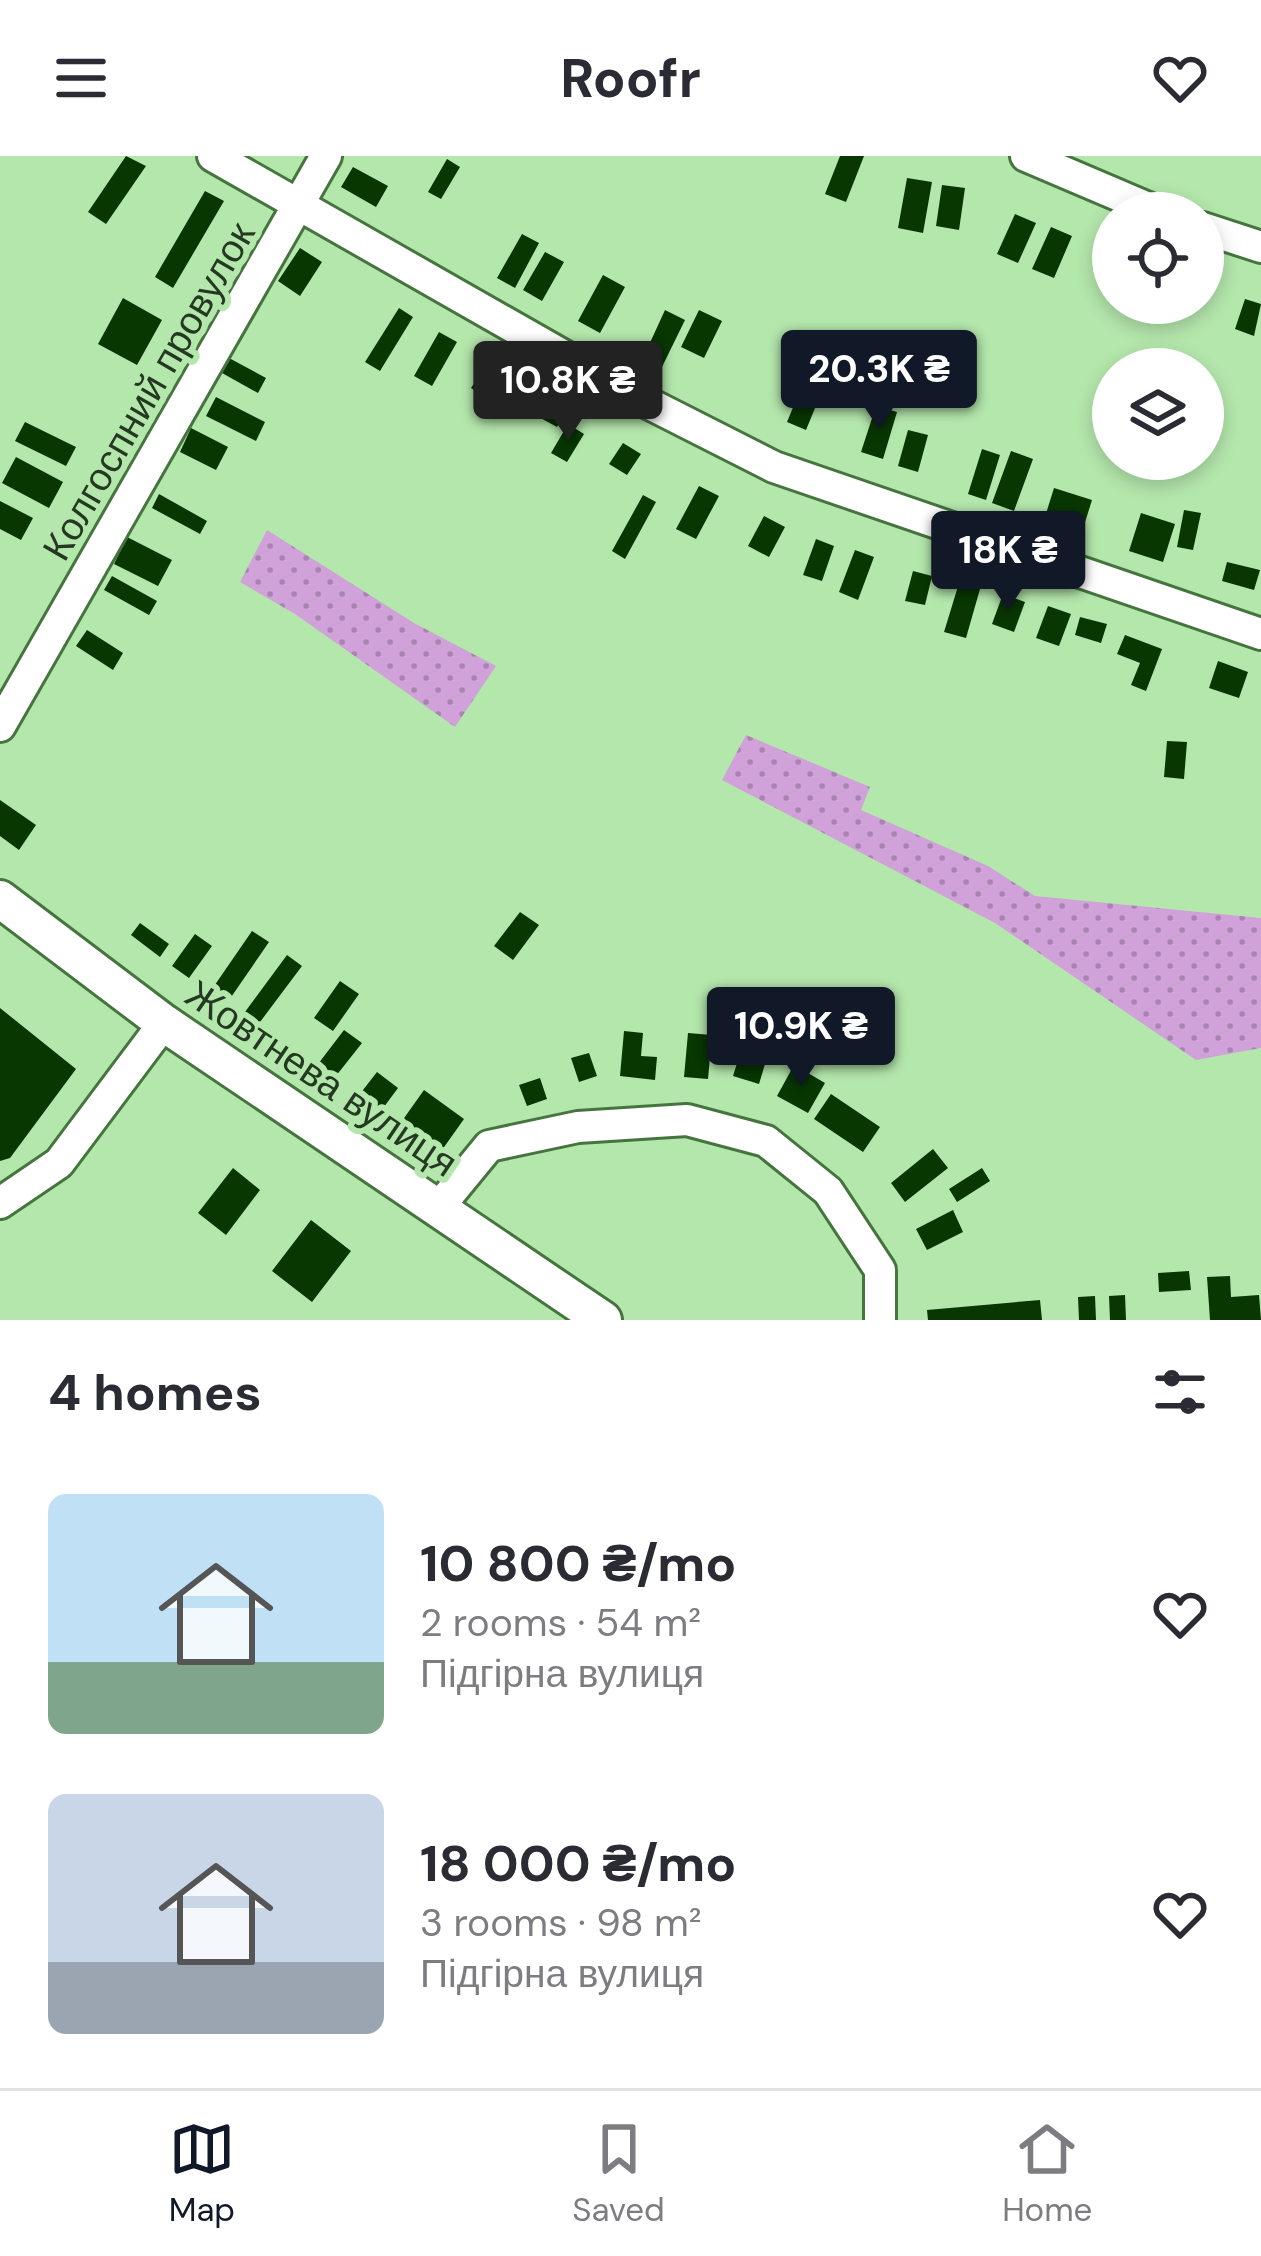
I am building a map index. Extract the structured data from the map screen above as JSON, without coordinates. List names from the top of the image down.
{
  "streets": {
    "street": ["Колгоспний провулок", "Жовтнева вулиця"]
  },
  "page": {
    "header": "Roofr",
    "price": [
      "20.3K ₴",
      "10.8K ₴",
      "18K ₴",
      "10.9K ₴"
    ],
    "heading": "4 homes",
    "list": [
      {
        "name": "10 800 ₴/mo",
        "note": "2 rooms · 54 m² · Підгірна вулиця"
      },
      {
        "name": "18 000 ₴/mo",
        "note": "3 rooms · 98 m² · Підгірна вулиця"
      }
    ],
    "tabs": ["Map", "Saved", "Home"]
  }
}
